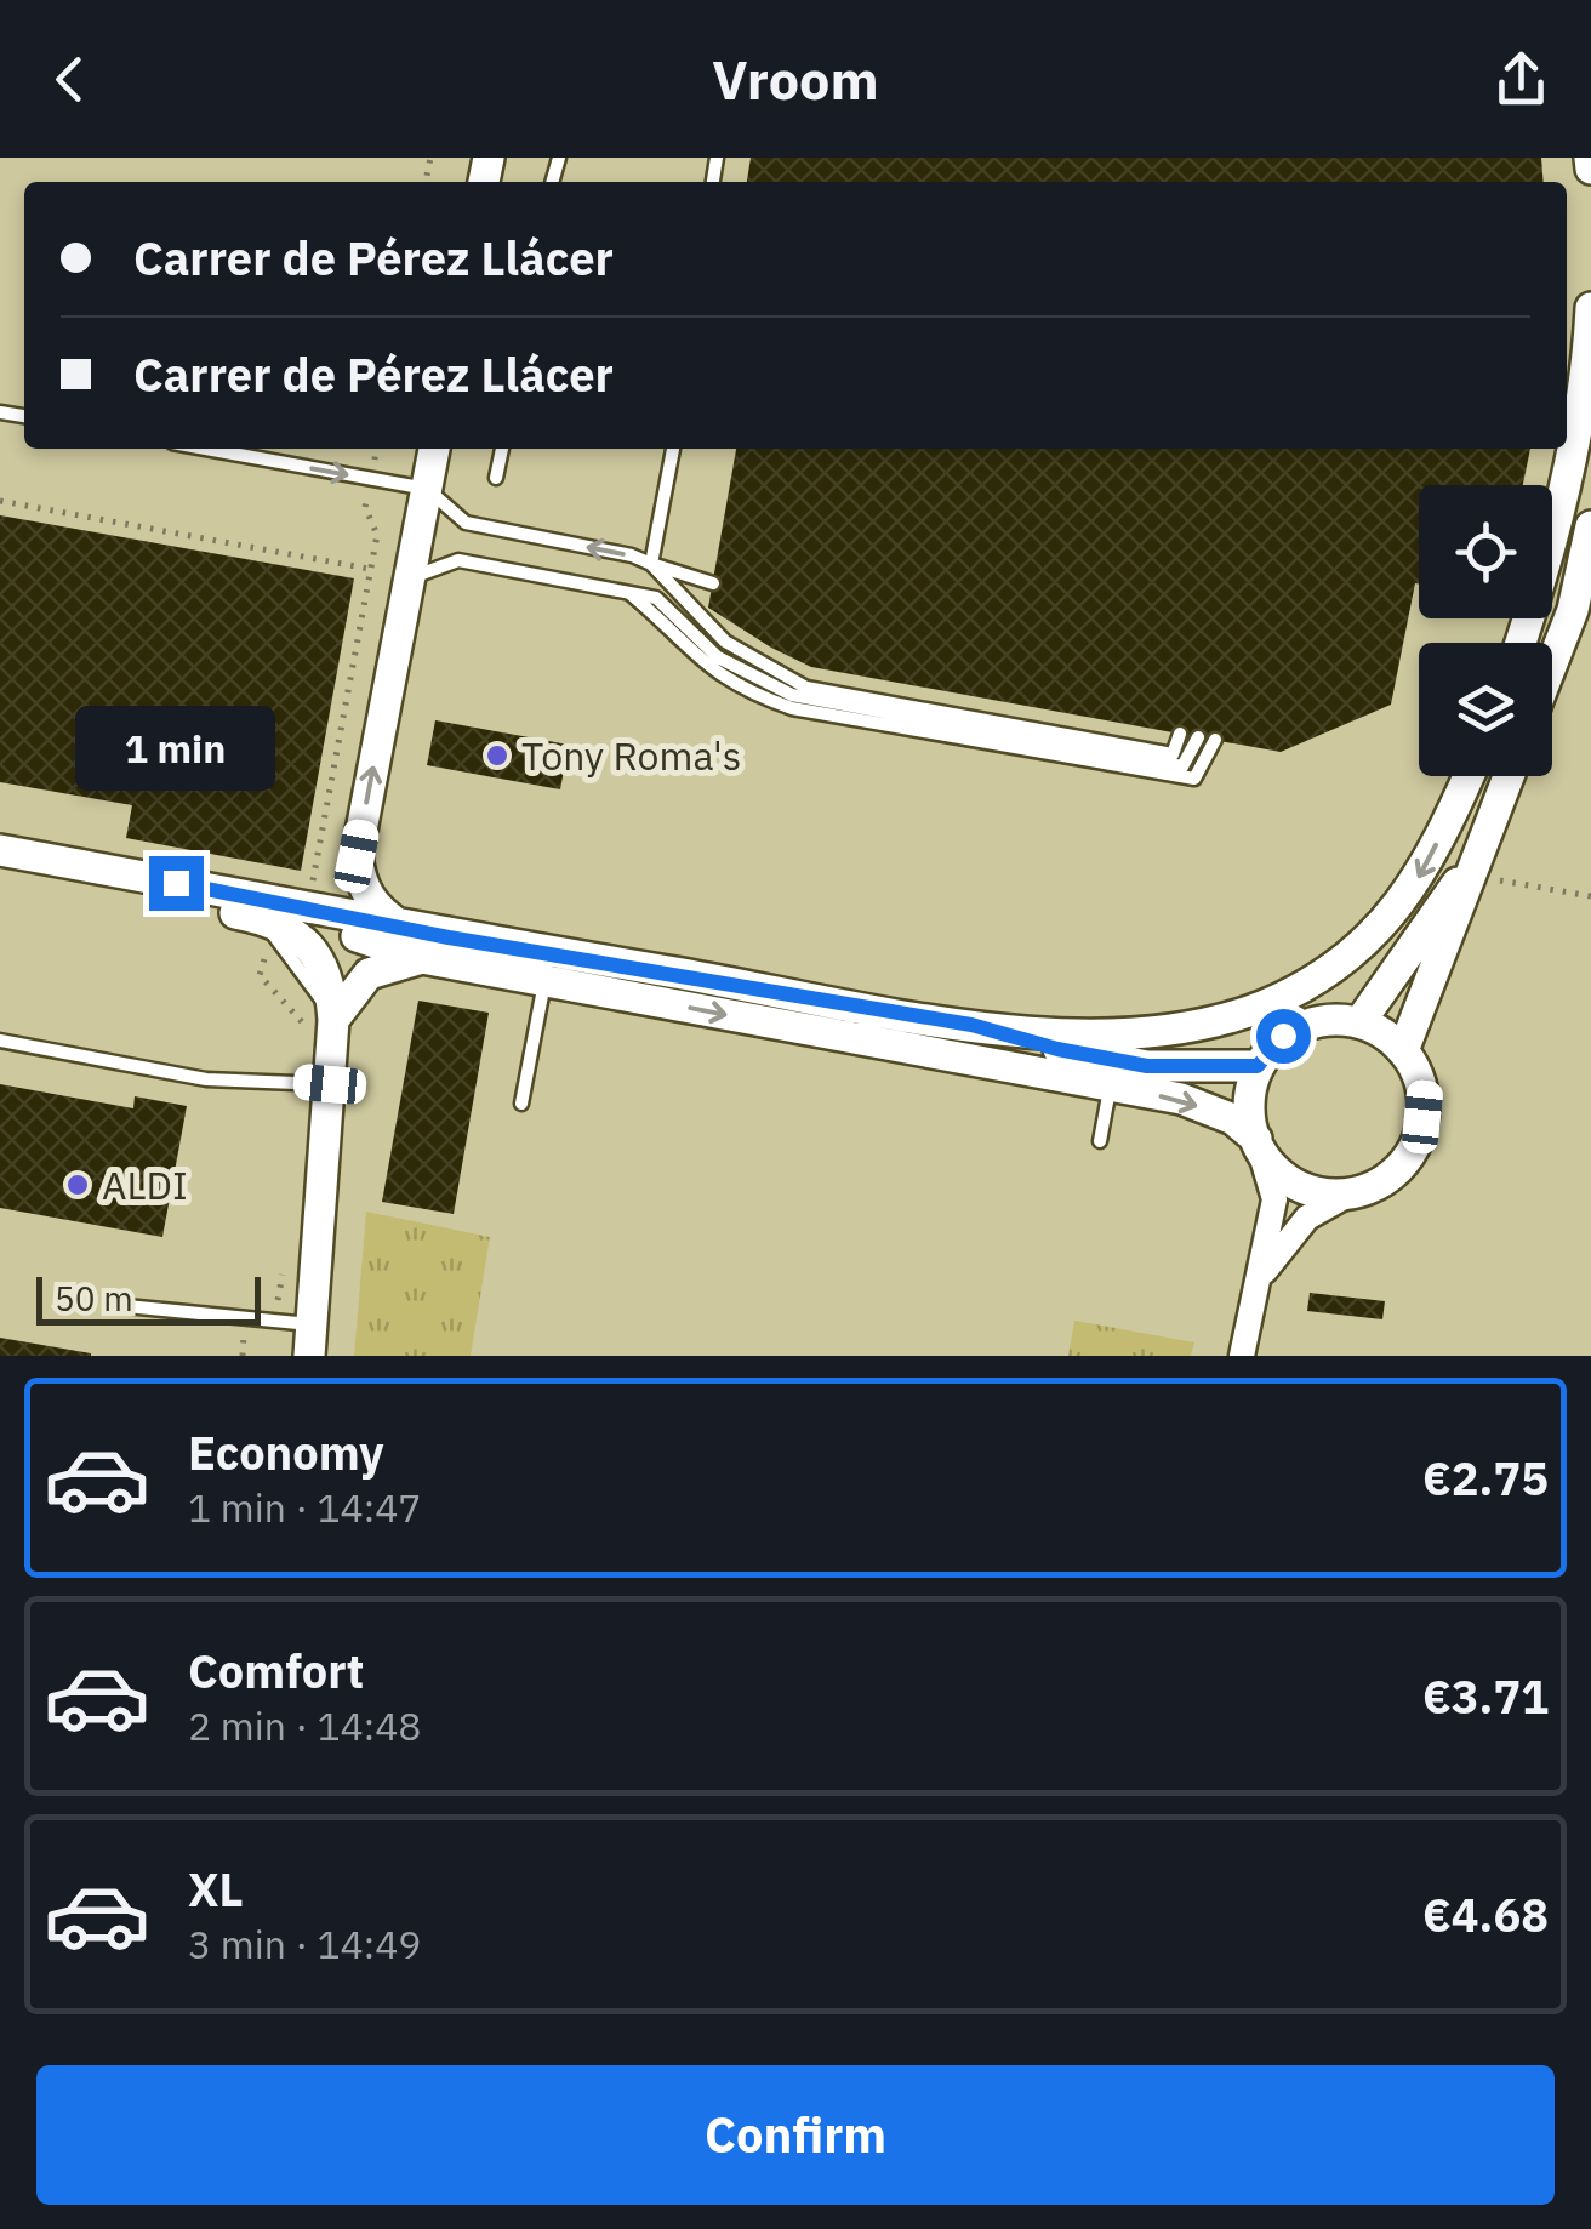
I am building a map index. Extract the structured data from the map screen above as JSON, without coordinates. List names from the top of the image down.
{
  "places": ["Tony Roma's", "ALDI"],
  "scale_bar": "50 m",
  "page": {
    "header": "Vroom",
    "banner": ["Carrer de Pérez Llácer", "Carrer de Pérez Llácer"],
    "bubble": "1 min",
    "scale": "50 m",
    "list": [
      {
        "name": "Economy",
        "note": "1 min · 14:47",
        "value": "€2.75"
      },
      {
        "name": "Comfort",
        "note": "2 min · 14:48",
        "value": "€3.71"
      },
      {
        "name": "XL",
        "note": "3 min · 14:49",
        "value": "€4.68"
      }
    ],
    "buttons": "Confirm"
  }
}
